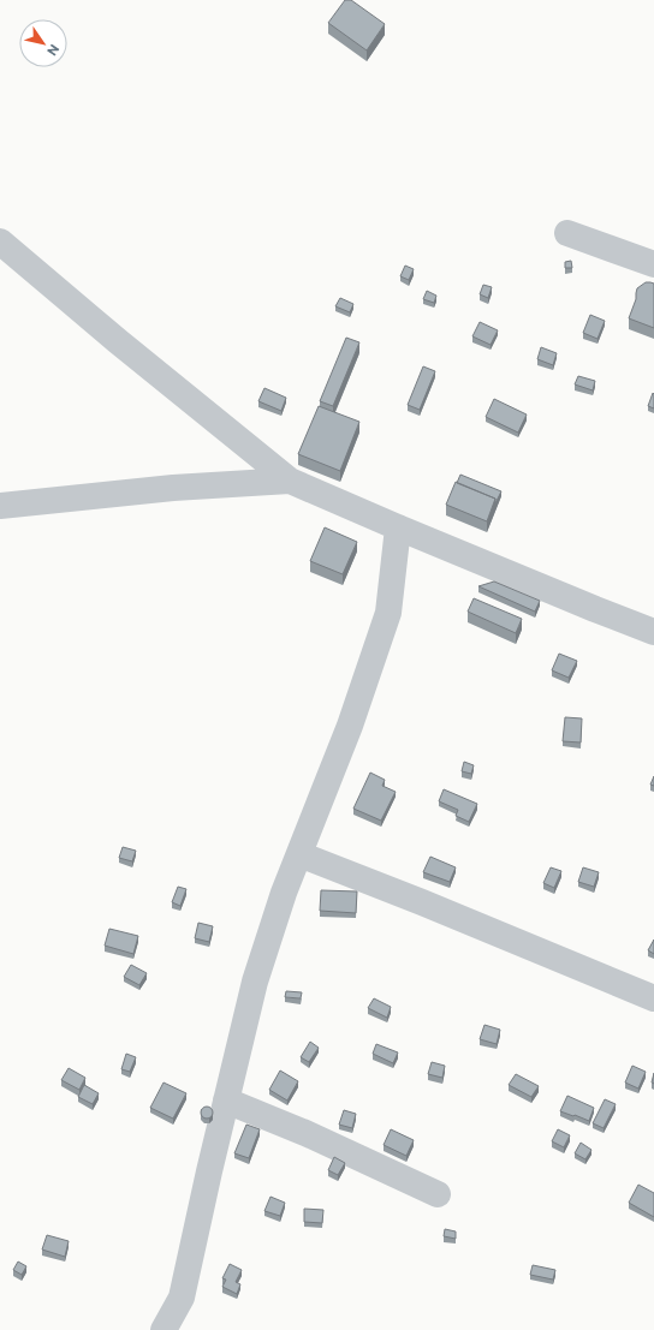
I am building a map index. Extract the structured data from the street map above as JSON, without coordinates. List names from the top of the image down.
{
  "north": "bottom right"
}
